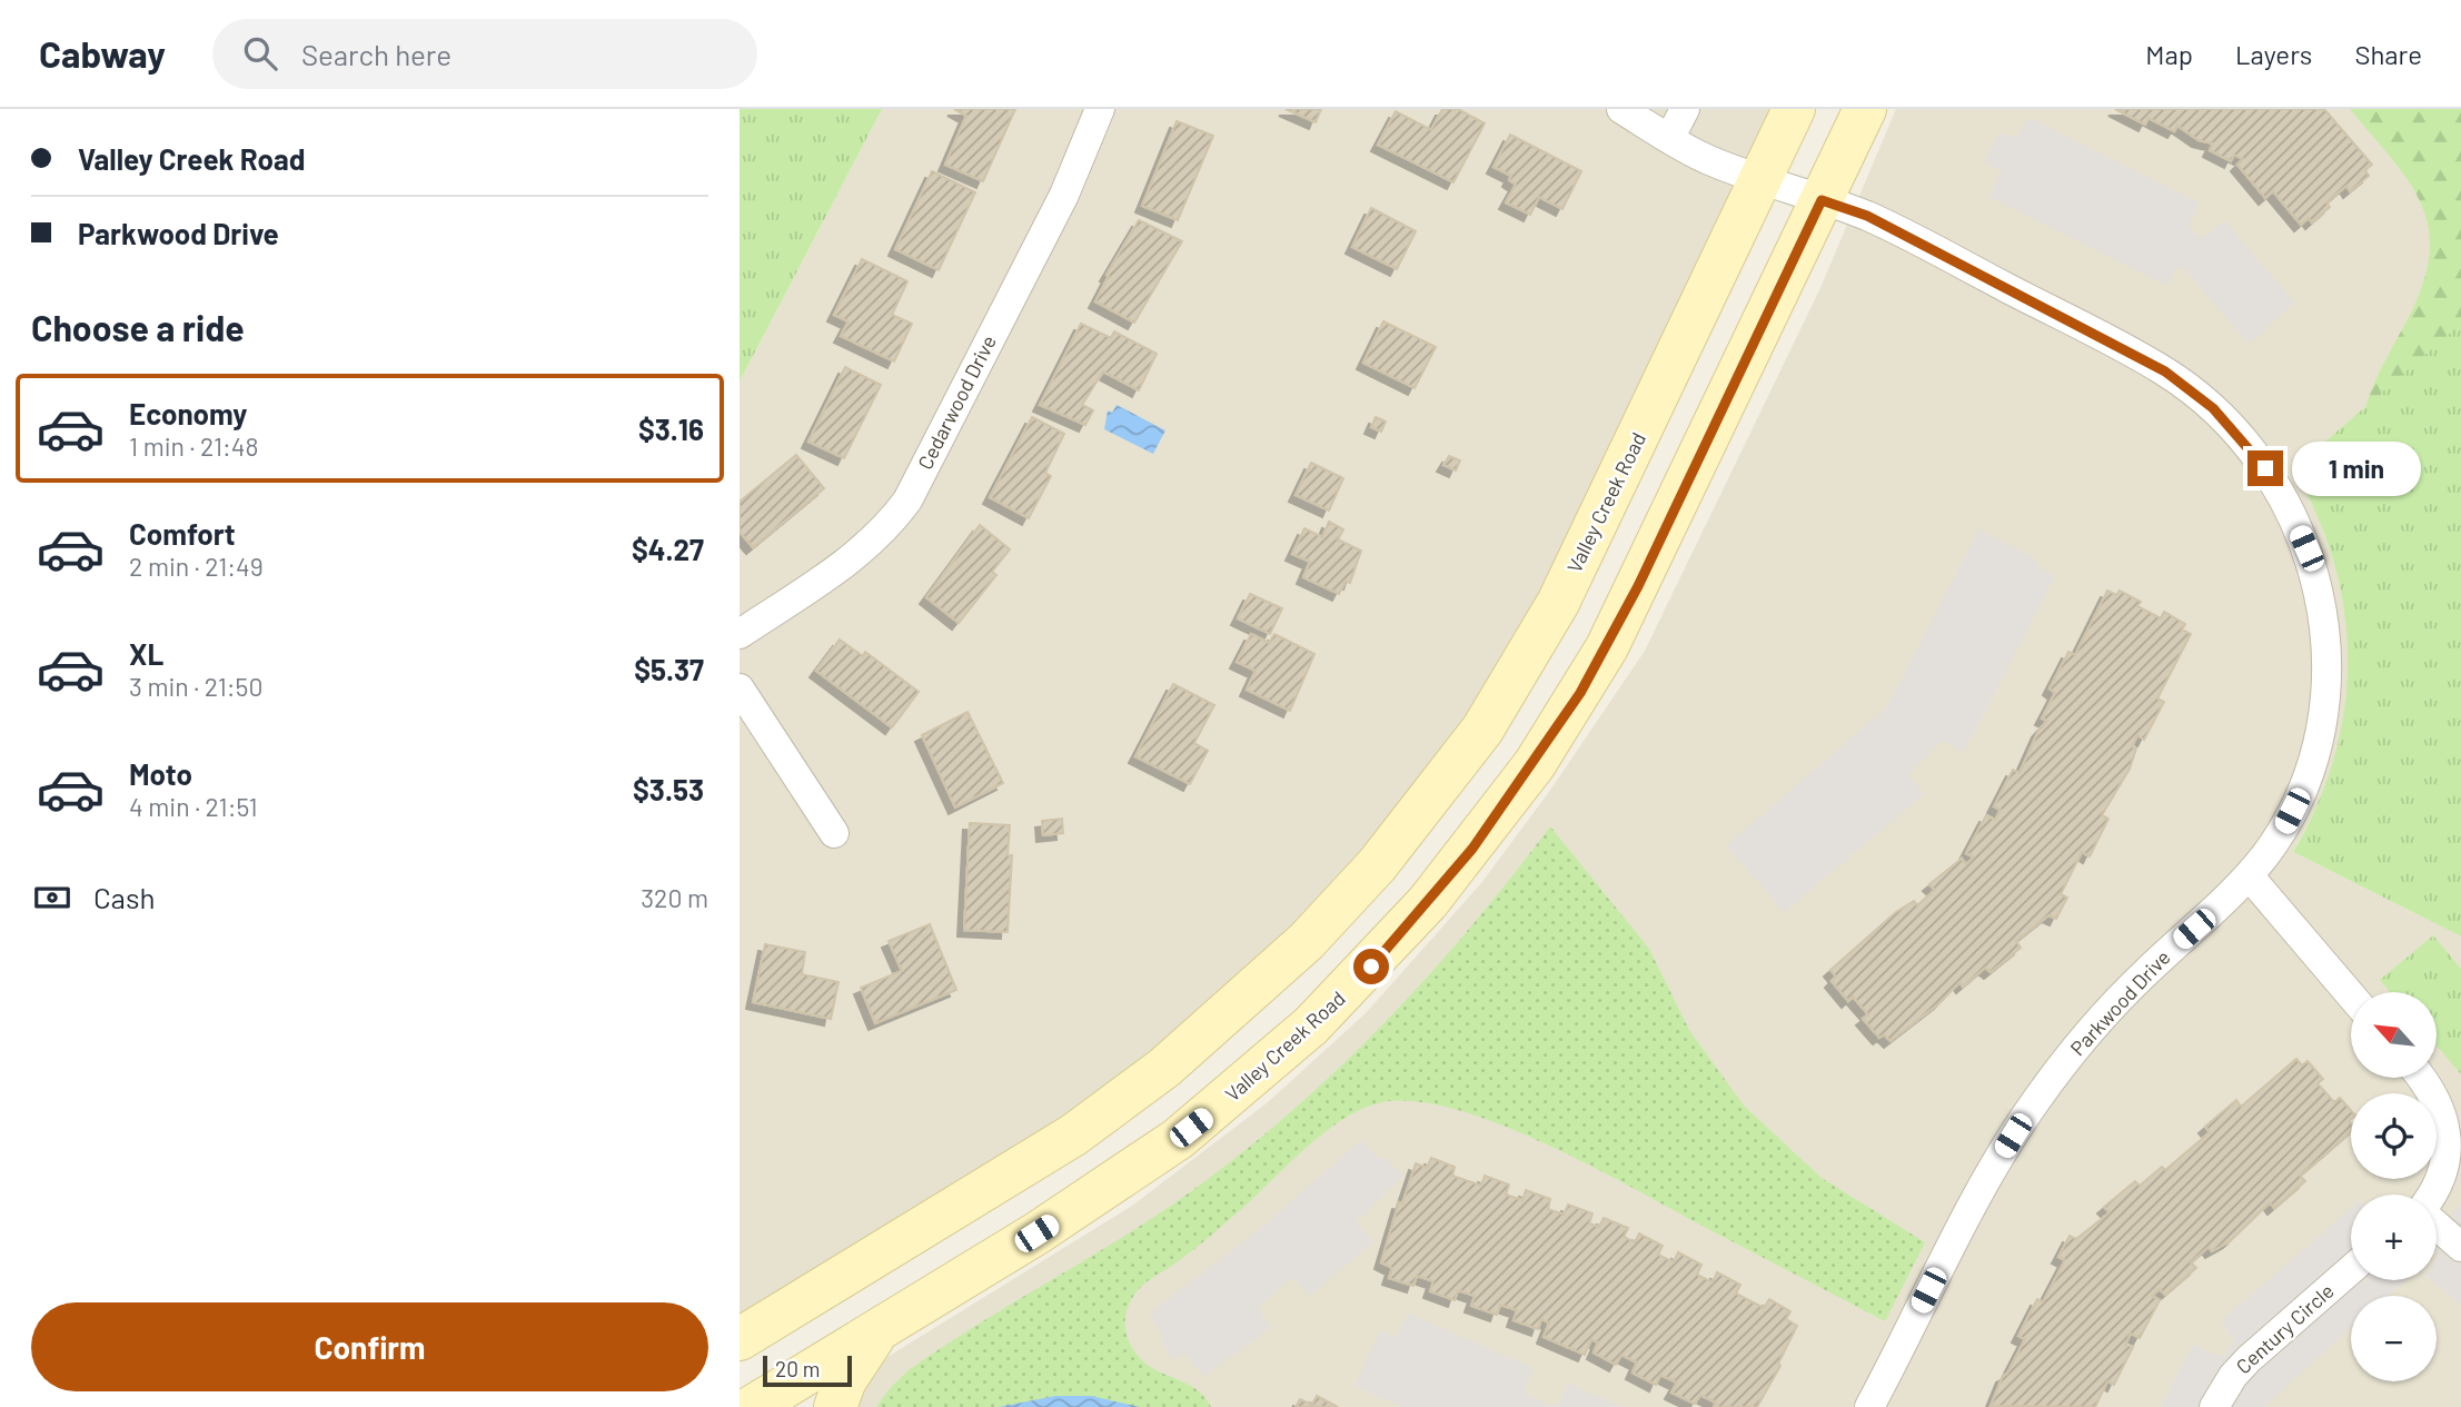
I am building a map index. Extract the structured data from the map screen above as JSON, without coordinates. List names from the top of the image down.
{
  "streets": {
    "main road": ["Valley Creek Road"],
    "street": ["Cedarwood Drive", "Parkwood Drive", "Century Circle"]
  },
  "crossings": [
    ["Valley Creek Road", "Parkwood Drive"]
  ],
  "scale_bar": "20 m",
  "north": "top left",
  "page": {
    "header": "Cabway",
    "search": "Search here",
    "nav": ["Map", "Layers", "Share"],
    "banner": ["Valley Creek Road", "Parkwood Drive"],
    "heading": "Choose a ride",
    "list": [
      {
        "name": "Economy",
        "note": "1 min · 21:48",
        "value": "$3.16"
      },
      {
        "name": "Comfort",
        "note": "2 min · 21:49",
        "value": "$4.27"
      },
      {
        "name": "XL",
        "note": "3 min · 21:50",
        "value": "$5.37"
      },
      {
        "name": "Moto",
        "note": "4 min · 21:51",
        "value": "$3.53"
      }
    ],
    "bubble": "1 min",
    "pay": ["Cash", "320 m"],
    "map_buttons": ["+", "−"],
    "buttons": "Confirm",
    "scale": "20 m"
  }
}
